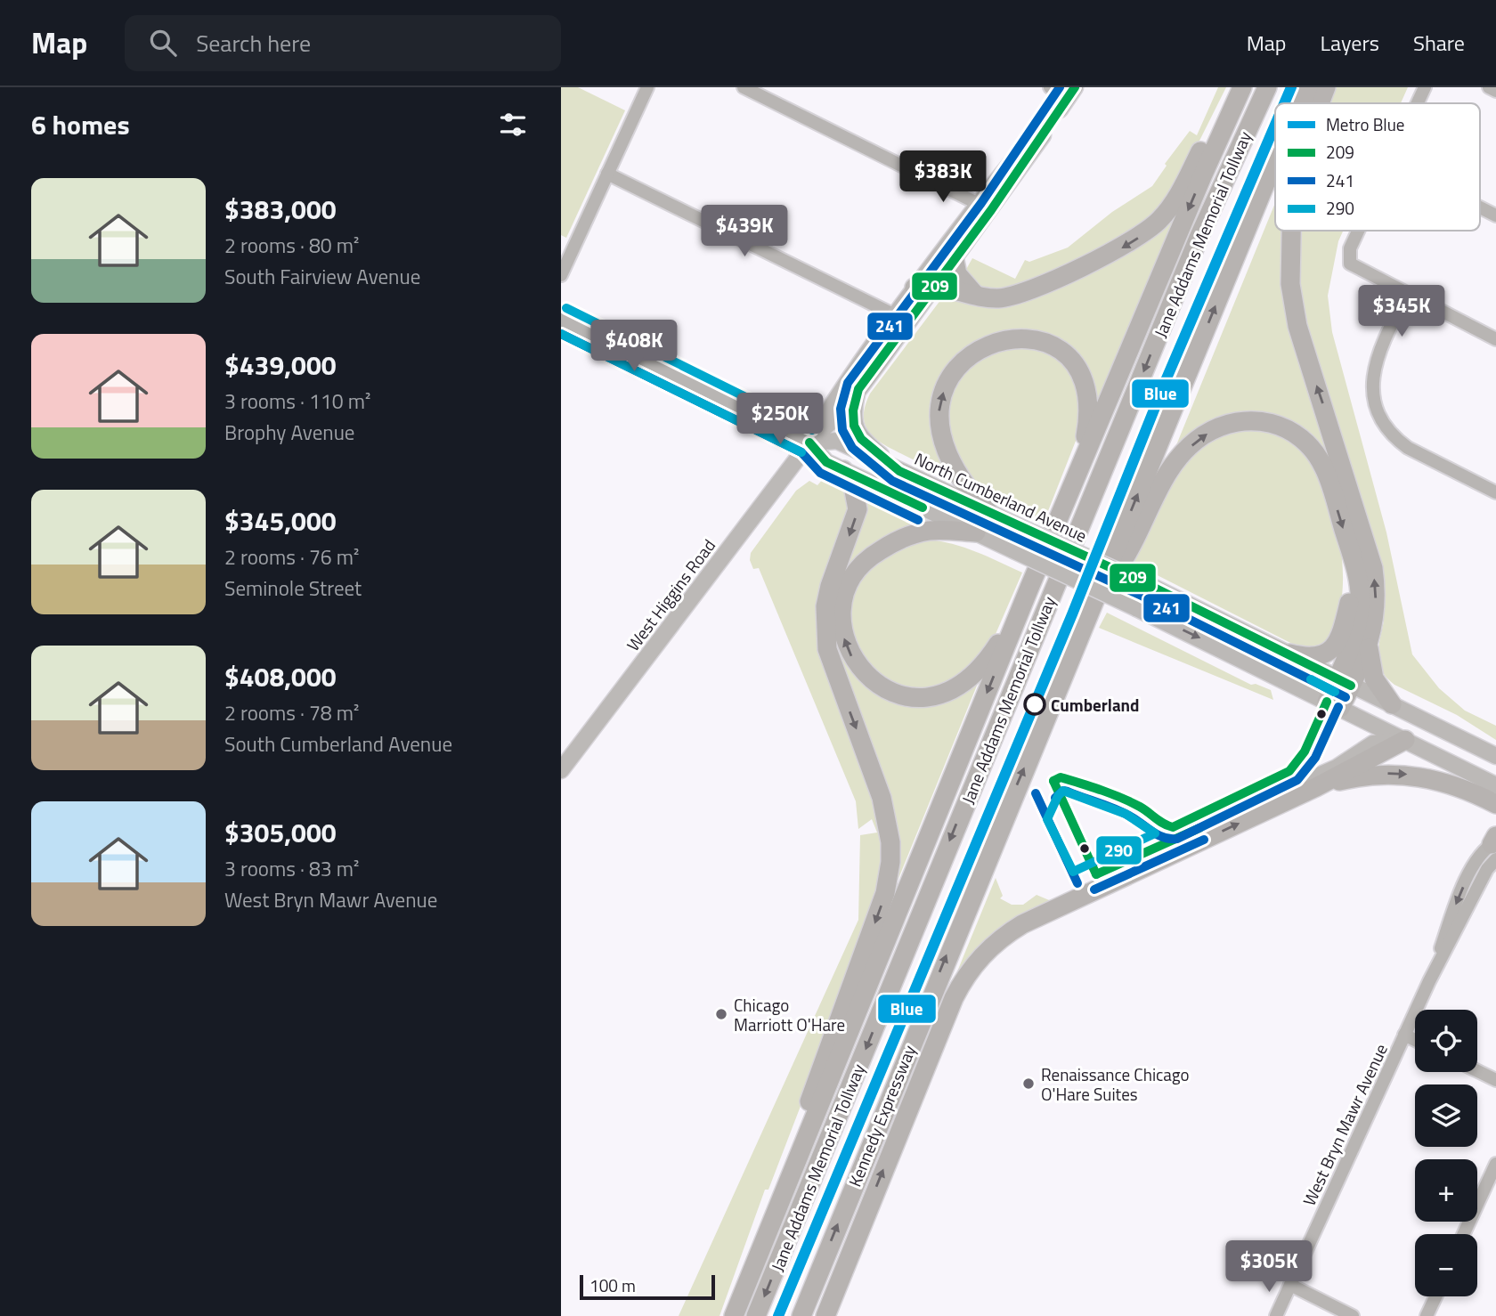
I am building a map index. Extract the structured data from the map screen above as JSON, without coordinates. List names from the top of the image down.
{
  "streets": {
    "highway": ["Jane Addams Memorial Tollway", "Kennedy Expressway"],
    "main road": ["North Cumberland Avenue", "West Higgins Road"],
    "street": ["West Bryn Mawr Avenue"]
  },
  "crossings": [
    ["North Cumberland Avenue", "West Higgins Road"]
  ],
  "places": ["Cumberland", "Chicago Marriott O'Hare", "Renaissance Chicago O'Hare Suites"],
  "lines": [
    "metro line Blue",
    "transit line 209",
    "transit line 241",
    "transit line 290"
  ],
  "legend": [
    "Metro Blue",
    "209",
    "241",
    "290"
  ],
  "scale_bar": "100 m",
  "page": {
    "header": "Map",
    "search": "Search here",
    "nav": ["Map", "Layers", "Share"],
    "heading": "6 homes",
    "price": [
      "$383K",
      "$439K",
      "$345K",
      "$408K",
      "$250K",
      "$305K"
    ],
    "list": [
      {
        "name": "$383,000",
        "note": "2 rooms · 80 m² · South Fairview Avenue"
      },
      {
        "name": "$439,000",
        "note": "3 rooms · 110 m² · Brophy Avenue"
      },
      {
        "name": "$345,000",
        "note": "2 rooms · 76 m² · Seminole Street"
      },
      {
        "name": "$408,000",
        "note": "2 rooms · 78 m² · South Cumberland Avenue"
      },
      {
        "name": "$305,000",
        "note": "3 rooms · 83 m² · West Bryn Mawr Avenue"
      }
    ],
    "map_buttons": ["+", "−"],
    "scale": "100 m"
  }
}
